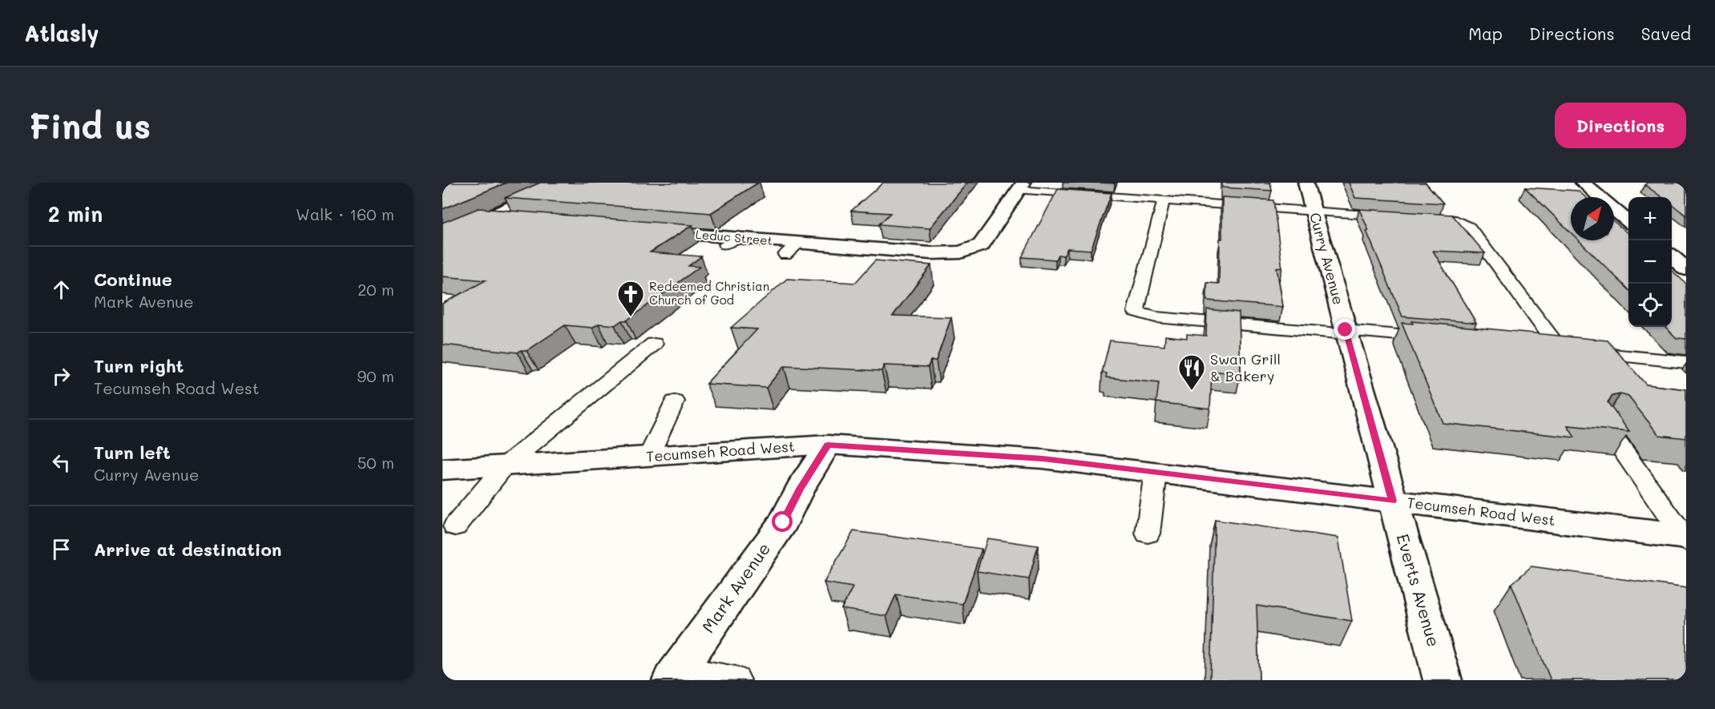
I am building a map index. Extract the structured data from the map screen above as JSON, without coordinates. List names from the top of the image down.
{
  "streets": {
    "street": [
      "Leduc Street",
      "Curry Avenue",
      "Tecumseh Road West",
      "Mark Avenue",
      "Everts Avenue"
    ]
  },
  "crossings": [
    ["Curry Avenue", "Tecumseh Road West"],
    ["Curry Avenue", "Everts Avenue"],
    ["Tecumseh Road West", "Mark Avenue"],
    ["Tecumseh Road West", "Everts Avenue"]
  ],
  "places": {
    "church": ["Redeemed Christian Church of God"],
    "restaurant": ["Swan Grill & Bakery"]
  },
  "north": "top right",
  "page": {
    "header": "Atlasly",
    "nav": ["Map", "Directions", "Saved"],
    "buttons": "Directions",
    "title": "Find us",
    "heading": ["2 min", "Walk · 160 m"],
    "map_buttons": ["+", "−"],
    "list": [
      ["Continue", "Mark Avenue", "20 m"],
      ["Turn right", "Tecumseh Road West", "90 m"],
      ["Turn left", "Curry Avenue", "50 m"],
      "Arrive at destination"
    ]
  }
}
